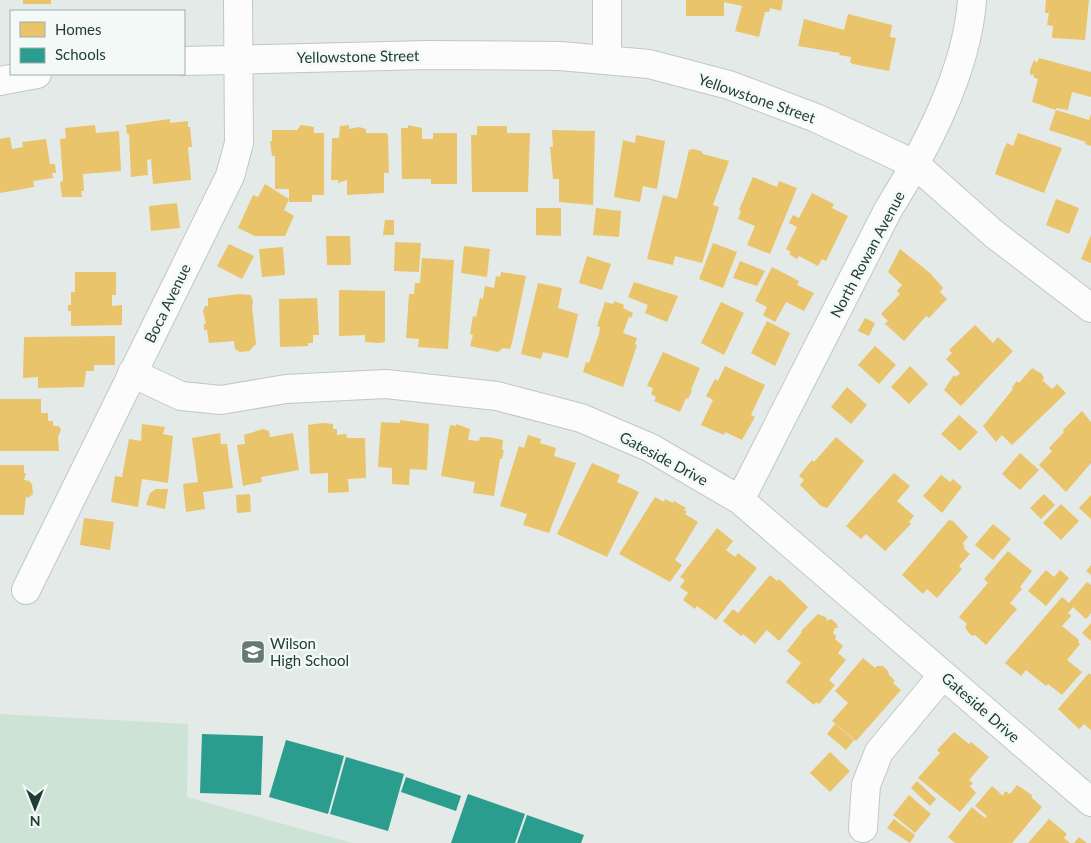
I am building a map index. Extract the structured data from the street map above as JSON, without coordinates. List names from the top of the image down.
{
  "streets": {
    "street": [
      "Yellowstone Street",
      "North Rowan Avenue",
      "Boca Avenue",
      "Gateside Drive"
    ]
  },
  "crossings": [
    ["Yellowstone Street", "North Rowan Avenue"],
    ["Yellowstone Street", "Boca Avenue"],
    ["North Rowan Avenue", "Gateside Drive"],
    ["Boca Avenue", "Gateside Drive"]
  ],
  "places": {
    "school or university": ["Wilson High School"]
  },
  "legend": ["Homes", "Schools"],
  "north": "bottom"
}
